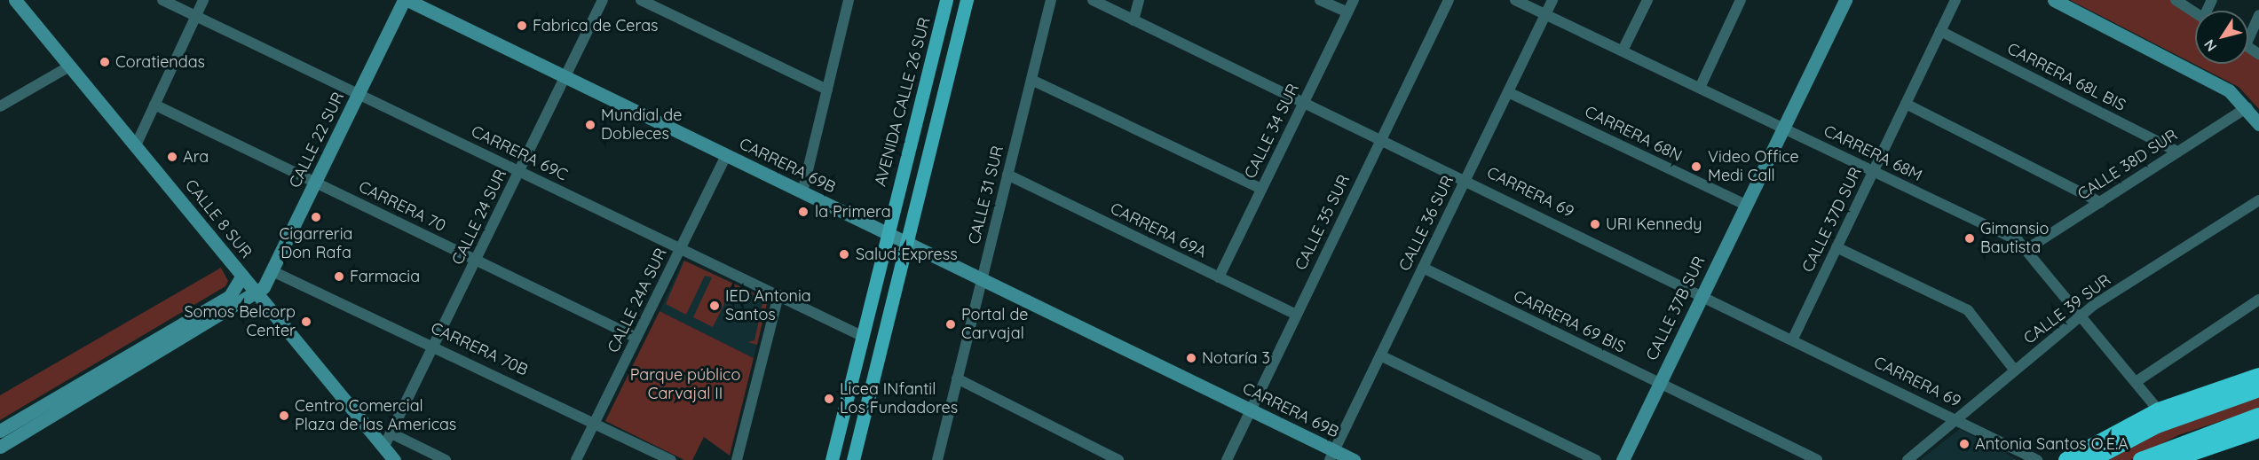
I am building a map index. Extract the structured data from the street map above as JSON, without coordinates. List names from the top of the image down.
{
  "streets": {
    "main road": ["AVENIDA CALLE 26 SUR"],
    "street": [
      "CARRERA 68L BIS",
      "CALLE 34 SUR",
      "CARRERA 68N",
      "CALLE 22 SUR",
      "CARRERA 69C",
      "CARRERA 68M",
      "CALLE 38D SUR",
      "CARRERA 69B",
      "CARRERA 69",
      "CALLE 31 SUR",
      "CARRERA 70",
      "CALLE 24 SUR",
      "CALLE 8 SUR",
      "CALLE 37D SUR",
      "CALLE 35 SUR",
      "CALLE 36 SUR",
      "CARRERA 69A",
      "CALLE 24A SUR",
      "CALLE 37B SUR",
      "CALLE 39 SUR",
      "CARRERA 69 BIS",
      "CARRERA 70B"
    ]
  },
  "crossings": [
    ["CARRERA 68L BIS", "CALLE 38D SUR"],
    ["CARRERA 68L BIS", "CALLE 37D SUR"],
    ["AVENIDA CALLE 26 SUR", "CARRERA 69C"],
    ["AVENIDA CALLE 26 SUR", "CARRERA 69B"],
    ["CALLE 34 SUR", "CARRERA 69"],
    ["CALLE 34 SUR", "CARRERA 69A"],
    ["CARRERA 68N", "CALLE 36 SUR"],
    ["CARRERA 68N", "CALLE 37B SUR"],
    ["CALLE 22 SUR", "CARRERA 69C"],
    ["CALLE 22 SUR", "CARRERA 69B"],
    ["CALLE 22 SUR", "CARRERA 70"],
    ["CALLE 22 SUR", "CALLE 8 SUR"],
    ["CALLE 22 SUR", "CARRERA 70B"],
    ["CARRERA 69C", "CALLE 24 SUR"],
    ["CARRERA 69C", "CALLE 24A SUR"],
    ["CARRERA 68M", "CALLE 38D SUR"],
    ["CARRERA 68M", "CALLE 37D SUR"],
    ["CARRERA 68M", "CALLE 36 SUR"],
    ["CARRERA 68M", "CALLE 37B SUR"],
    ["CARRERA 68M", "CALLE 39 SUR"],
    ["CARRERA 69B", "CALLE 31 SUR"],
    ["CARRERA 69B", "CALLE 24 SUR"],
    ["CARRERA 69B", "CALLE 35 SUR"],
    ["CARRERA 69B", "CALLE 36 SUR"],
    ["CARRERA 69B", "CALLE 24A SUR"],
    ["CARRERA 69", "CALLE 37D SUR"],
    ["CARRERA 69", "CALLE 35 SUR"],
    ["CARRERA 69", "CALLE 36 SUR"],
    ["CARRERA 69", "CALLE 37B SUR"],
    ["CARRERA 69", "CALLE 39 SUR"],
    ["CALLE 31 SUR", "CARRERA 69A"],
    ["CARRERA 70", "CALLE 24 SUR"],
    ["CARRERA 70", "CALLE 24A SUR"],
    ["CALLE 24 SUR", "CALLE 8 SUR"],
    ["CALLE 24 SUR", "CARRERA 70B"],
    ["CALLE 35 SUR", "CARRERA 69A"],
    ["CALLE 36 SUR", "CARRERA 69 BIS"],
    ["CALLE 24A SUR", "CARRERA 70B"],
    ["CALLE 37B SUR", "CARRERA 69 BIS"]
  ],
  "parks": ["Parque público Carvajal II"],
  "places": [
    "Fabrica de Ceras",
    "Coratiendas",
    "Mundial de Dobleces",
    "Ara",
    "Video Office Medi Call",
    "la Primera",
    "Cigarreria Don Rafa",
    "URI Kennedy",
    "Gimansio Bautista",
    "Salud Express",
    "Farmacia",
    "IED Antonia Santos",
    "Somos Belcorp Center",
    "Portal de Carvajal",
    "Notaría 3",
    "Licea INfantil Los Fundadores",
    "Centro Comercial Plaza de las Americas",
    "Antonia Santos O.E.A"
  ],
  "north": "bottom left"
}
